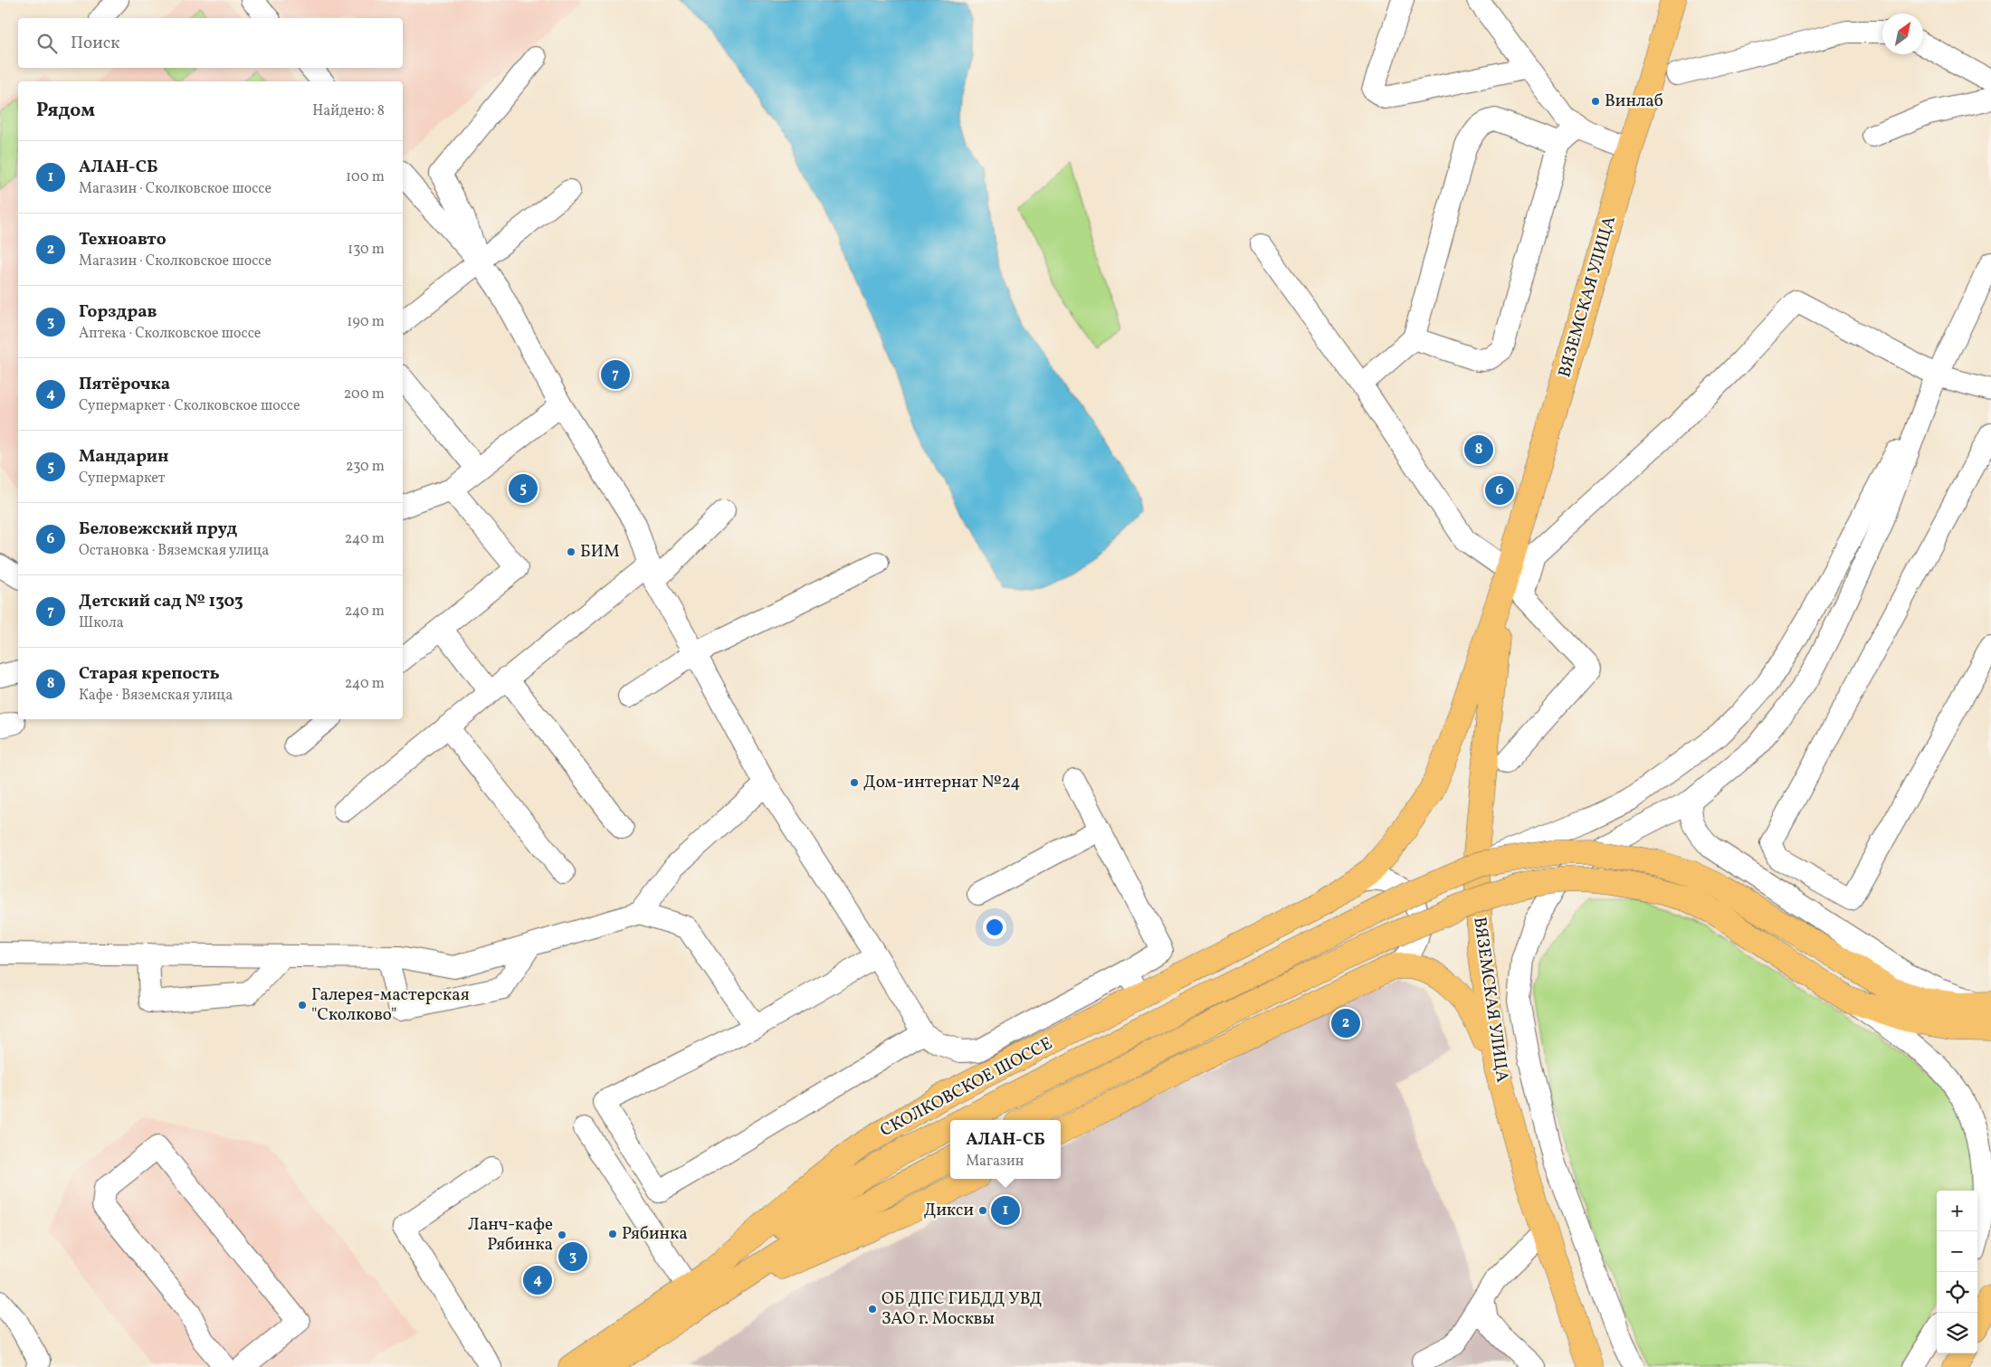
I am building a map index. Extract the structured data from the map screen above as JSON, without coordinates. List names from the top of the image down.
{
  "streets": {
    "main road": ["ВЯЗЕМСКАЯ УЛИЦА", "СКОЛКОВСКОЕ ШОССЕ"]
  },
  "crossings": [
    ["ВЯЗЕМСКАЯ УЛИЦА", "СКОЛКОВСКОЕ ШОССЕ"]
  ],
  "places": [
    "Винлаб",
    "БИМ",
    "Дом-интернат №24",
    "Галерея-мастерская \"Сколково\"",
    "Дикси",
    "Рябинка",
    "Ланч-кафе Рябинка",
    "ОБ ДПС ГИБДД УВД ЗАО г. Москвы"
  ],
  "north": "top right",
  "page": {
    "search": "Поиск",
    "heading": ["Рядом", "Найдено: 8"],
    "list": [
      {
        "mark": "1",
        "name": "АЛАН-СБ",
        "note": "Магазин · Сколковское шоссе",
        "value": "100 m"
      },
      {
        "mark": "2",
        "name": "Техноавто",
        "note": "Магазин · Сколковское шоссе",
        "value": "130 m"
      },
      {
        "mark": "3",
        "name": "Горздрав",
        "note": "Аптека · Сколковское шоссе",
        "value": "190 m"
      },
      {
        "mark": "4",
        "name": "Пятёрочка",
        "note": "Супермаркет · Сколковское шоссе",
        "value": "200 m"
      },
      {
        "mark": "5",
        "name": "Мандарин",
        "note": "Супермаркет",
        "value": "230 m"
      },
      {
        "mark": "6",
        "name": "Беловежский пруд",
        "note": "Остановка · Вяземская улица",
        "value": "240 m"
      },
      {
        "mark": "7",
        "name": "Детский сад № 1303",
        "note": "Школа",
        "value": "240 m"
      },
      {
        "mark": "8",
        "name": "Старая крепость",
        "note": "Кафе · Вяземская улица",
        "value": "240 m"
      }
    ],
    "pins": [
      "7",
      "8",
      "5",
      "6",
      "2",
      "1",
      "3",
      "4"
    ],
    "popup": ["АЛАН-СБ", "Магазин"],
    "map_buttons": ["+", "−"]
  }
}
